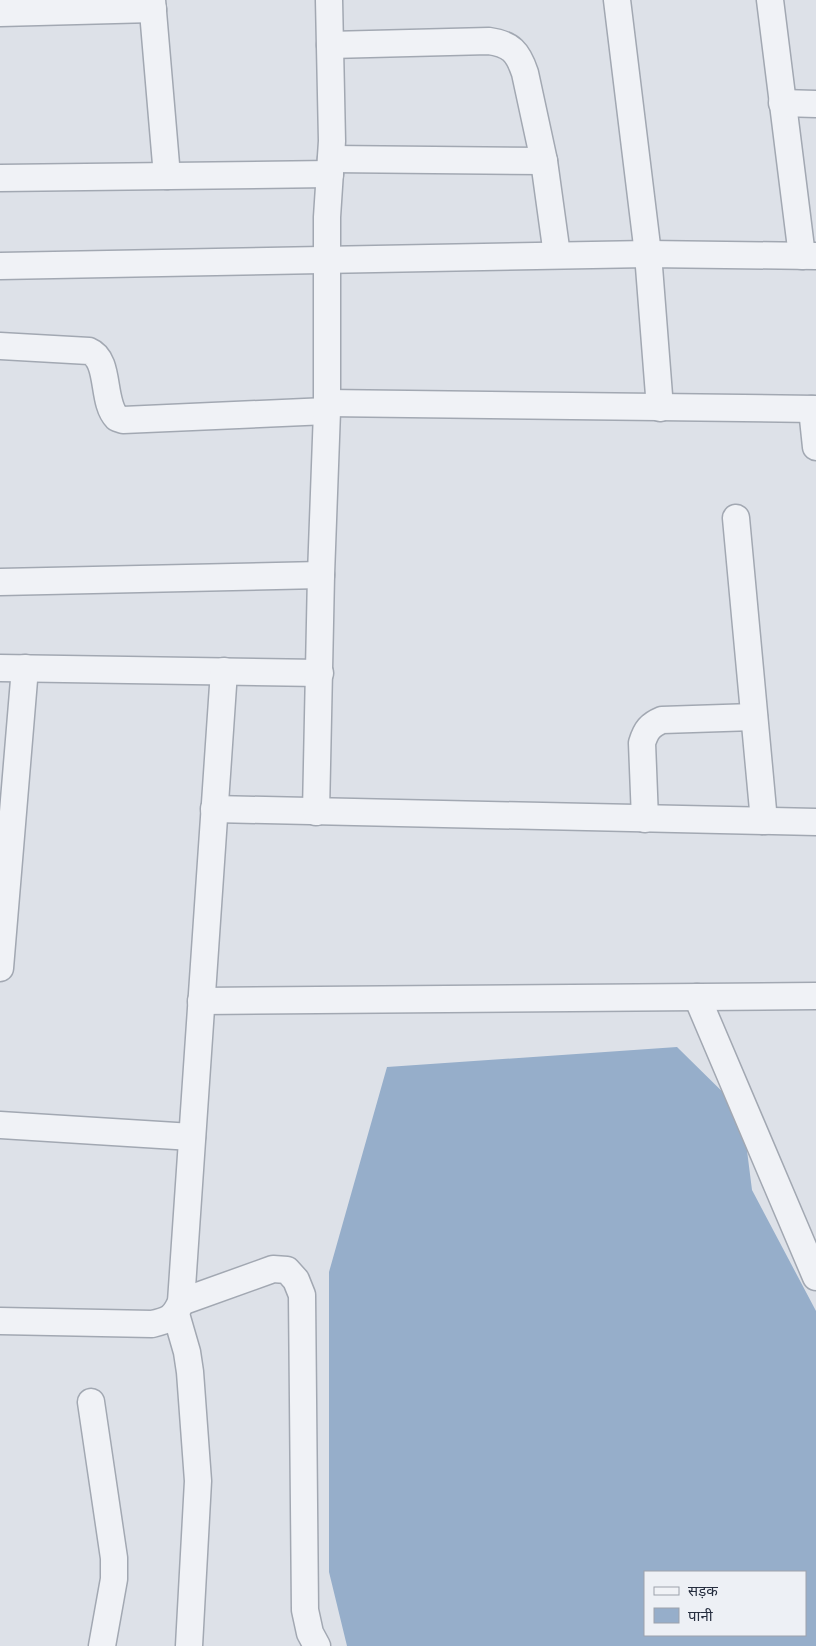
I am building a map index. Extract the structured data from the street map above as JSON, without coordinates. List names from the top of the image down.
{
  "legend": ["सड़क", "पानी"]
}
